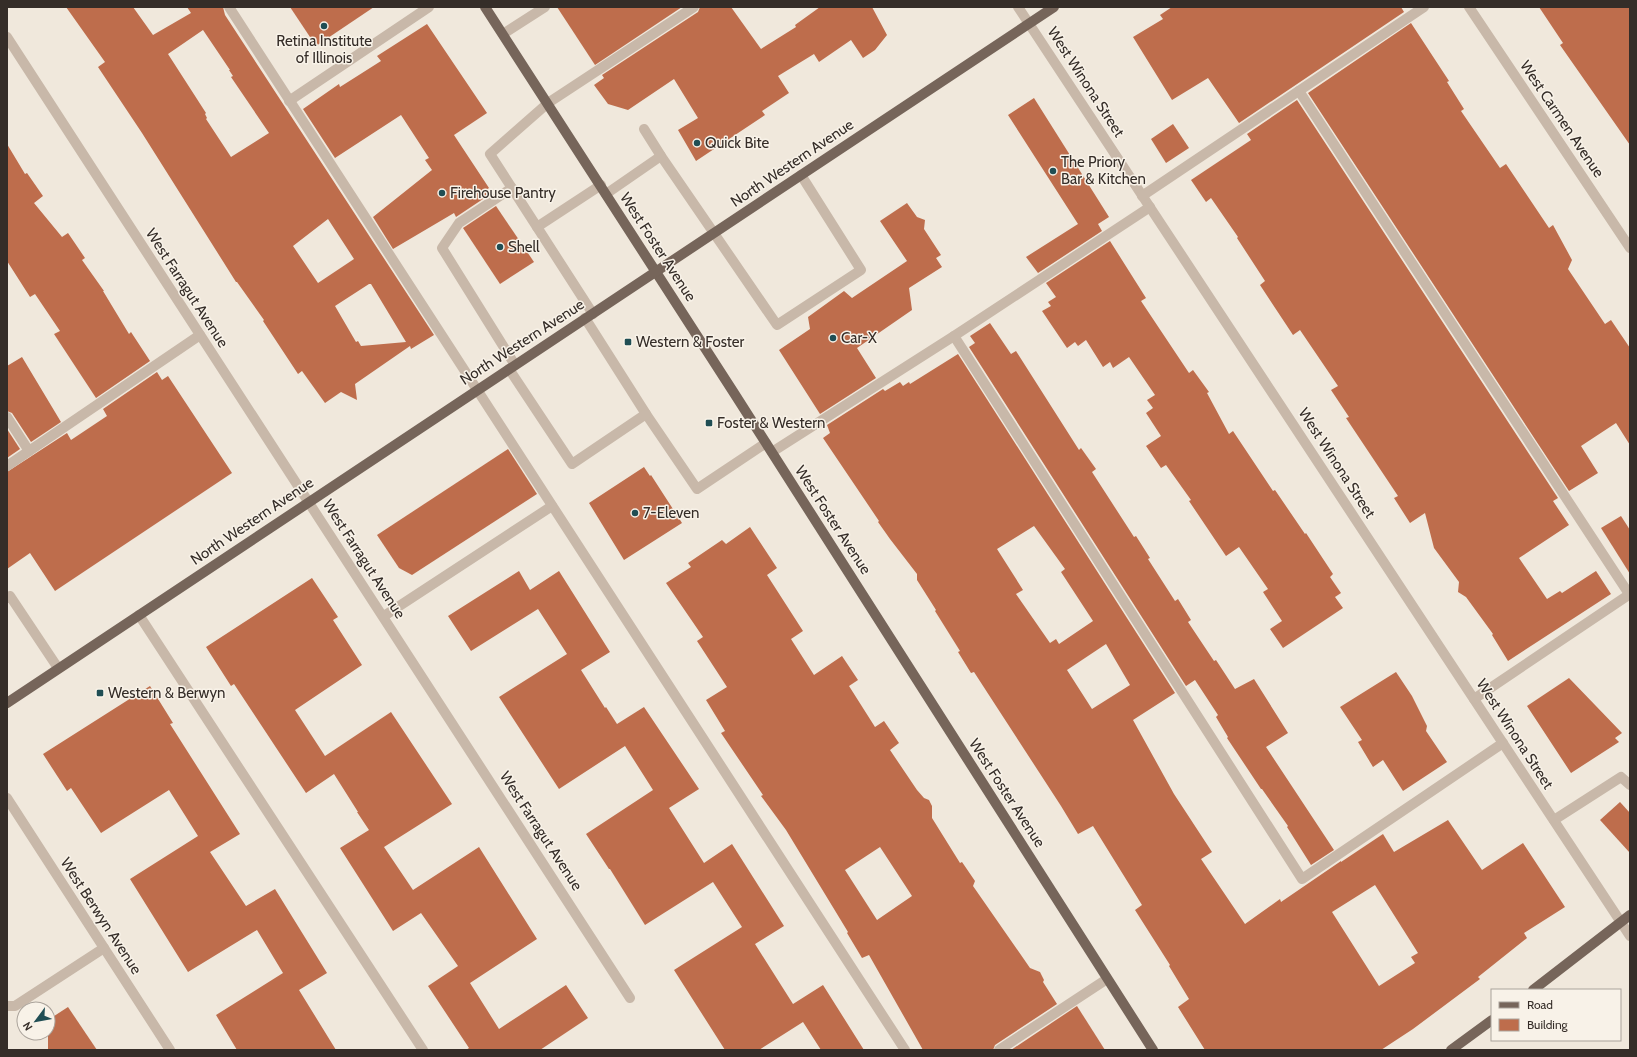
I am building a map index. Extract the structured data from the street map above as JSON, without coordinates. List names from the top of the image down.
{
  "streets": {
    "main road": ["North Western Avenue", "West Foster Avenue"],
    "street": [
      "West Winona Street",
      "West Carmen Avenue",
      "West Farragut Avenue",
      "West Berwyn Avenue"
    ]
  },
  "crossings": [
    ["West Winona Street", "North Western Avenue"],
    ["North Western Avenue", "West Foster Avenue"],
    ["North Western Avenue", "West Farragut Avenue"]
  ],
  "places": {
    "other": [
      "Retina Institute of Illinois",
      "Quick Bite",
      "The Priory Bar & Kitchen",
      "Firehouse Pantry",
      "Shell",
      "Car-X",
      "7-Eleven"
    ],
    "transit": ["Western & Foster", "Foster & Western", "Western & Berwyn"]
  },
  "legend": ["Road", "Building"],
  "north": "bottom left"
}
